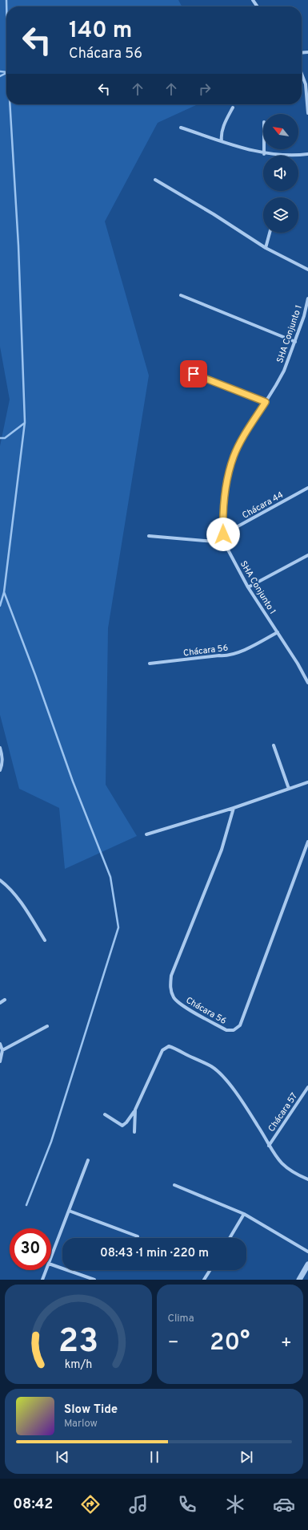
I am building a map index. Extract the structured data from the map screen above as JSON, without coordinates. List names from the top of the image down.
{
  "streets": {
    "street": [
      "SHA Conjunto 1",
      "Chácara 44",
      "Chácara 56",
      "Chácara 57"
    ]
  },
  "crossings": [
    ["SHA Conjunto 1", "Chácara 44"],
    ["SHA Conjunto 1", "Chácara 56"]
  ],
  "north": "top left",
  "page": {
    "turn": ["140 m", "Chácara 56"],
    "limit": "30",
    "trip": "08:43 · 1 min · 220 m",
    "tile": "Clima",
    "heat": ["−", "20°", "+"],
    "song": ["Slow Tide", "Marlow"],
    "tabs": "08:42",
    "gauge": ["23", "km/h"]
  }
}
